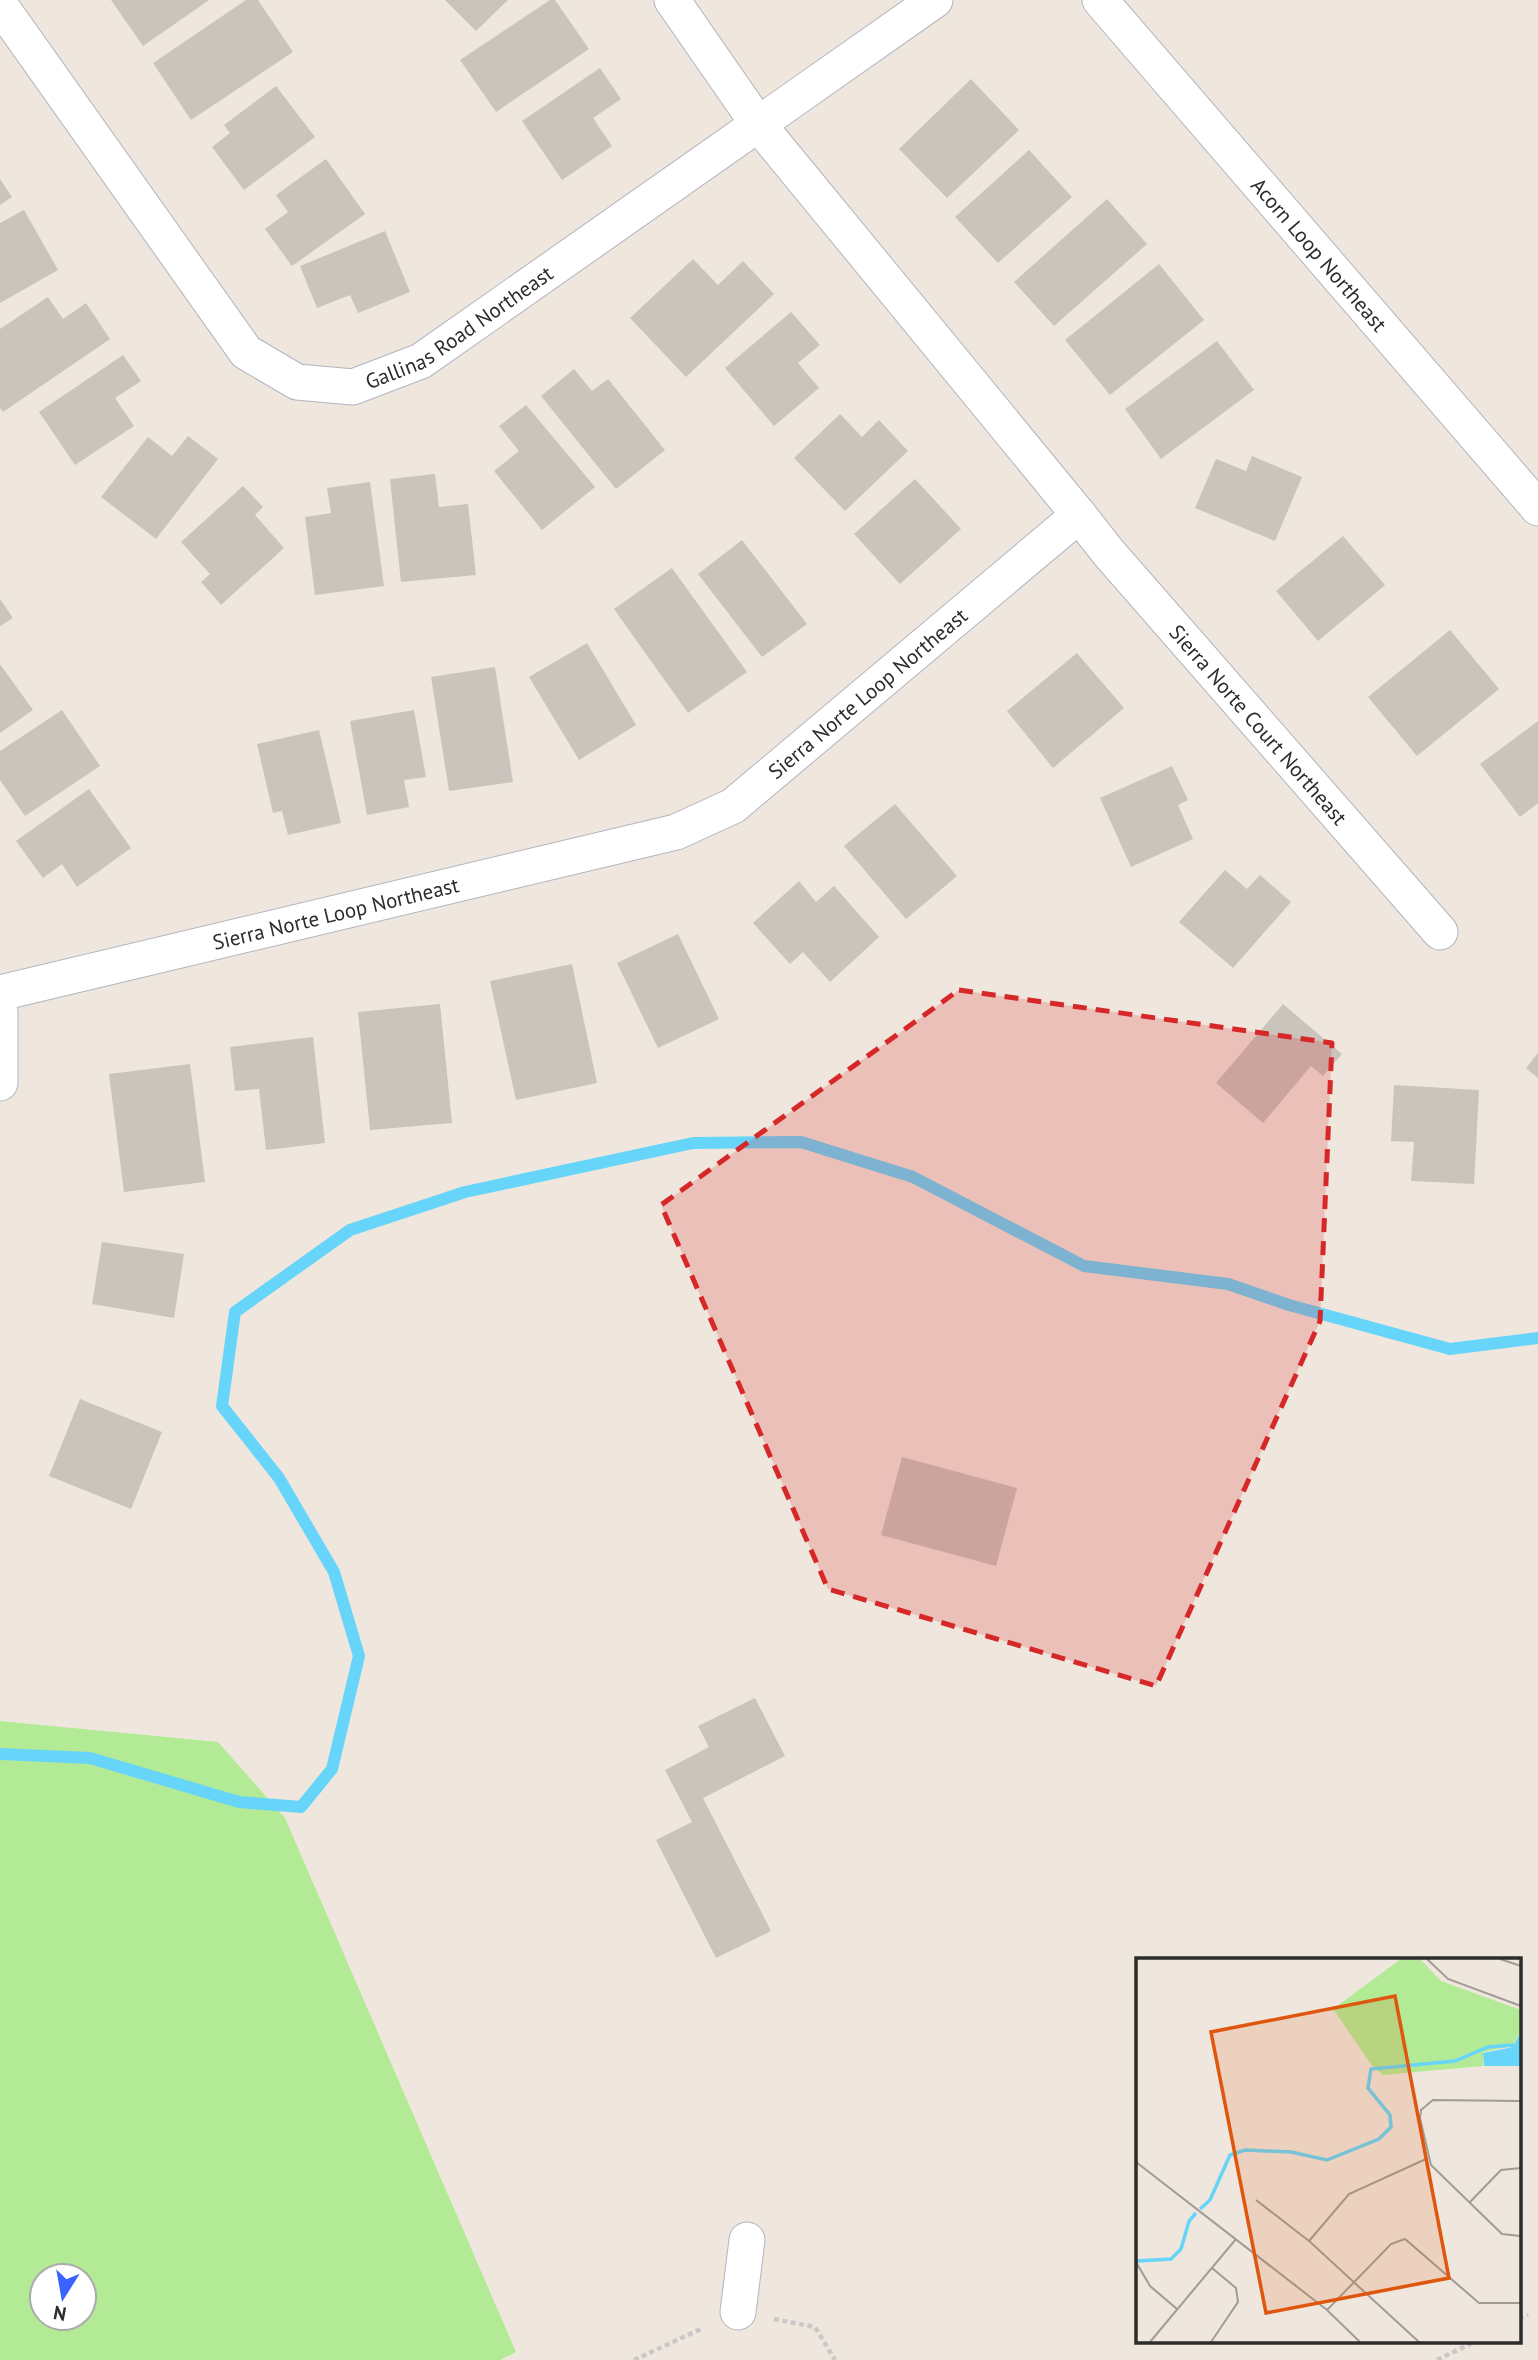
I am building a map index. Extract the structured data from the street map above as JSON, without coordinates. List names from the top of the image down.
{
  "streets": {
    "street": [
      "Acorn Loop Northeast",
      "Gallinas Road Northeast",
      "Sierra Norte Loop Northeast",
      "Sierra Norte Court Northeast"
    ]
  },
  "crossings": [
    ["Sierra Norte Loop Northeast", "Sierra Norte Court Northeast"]
  ],
  "north": "bottom"
}
